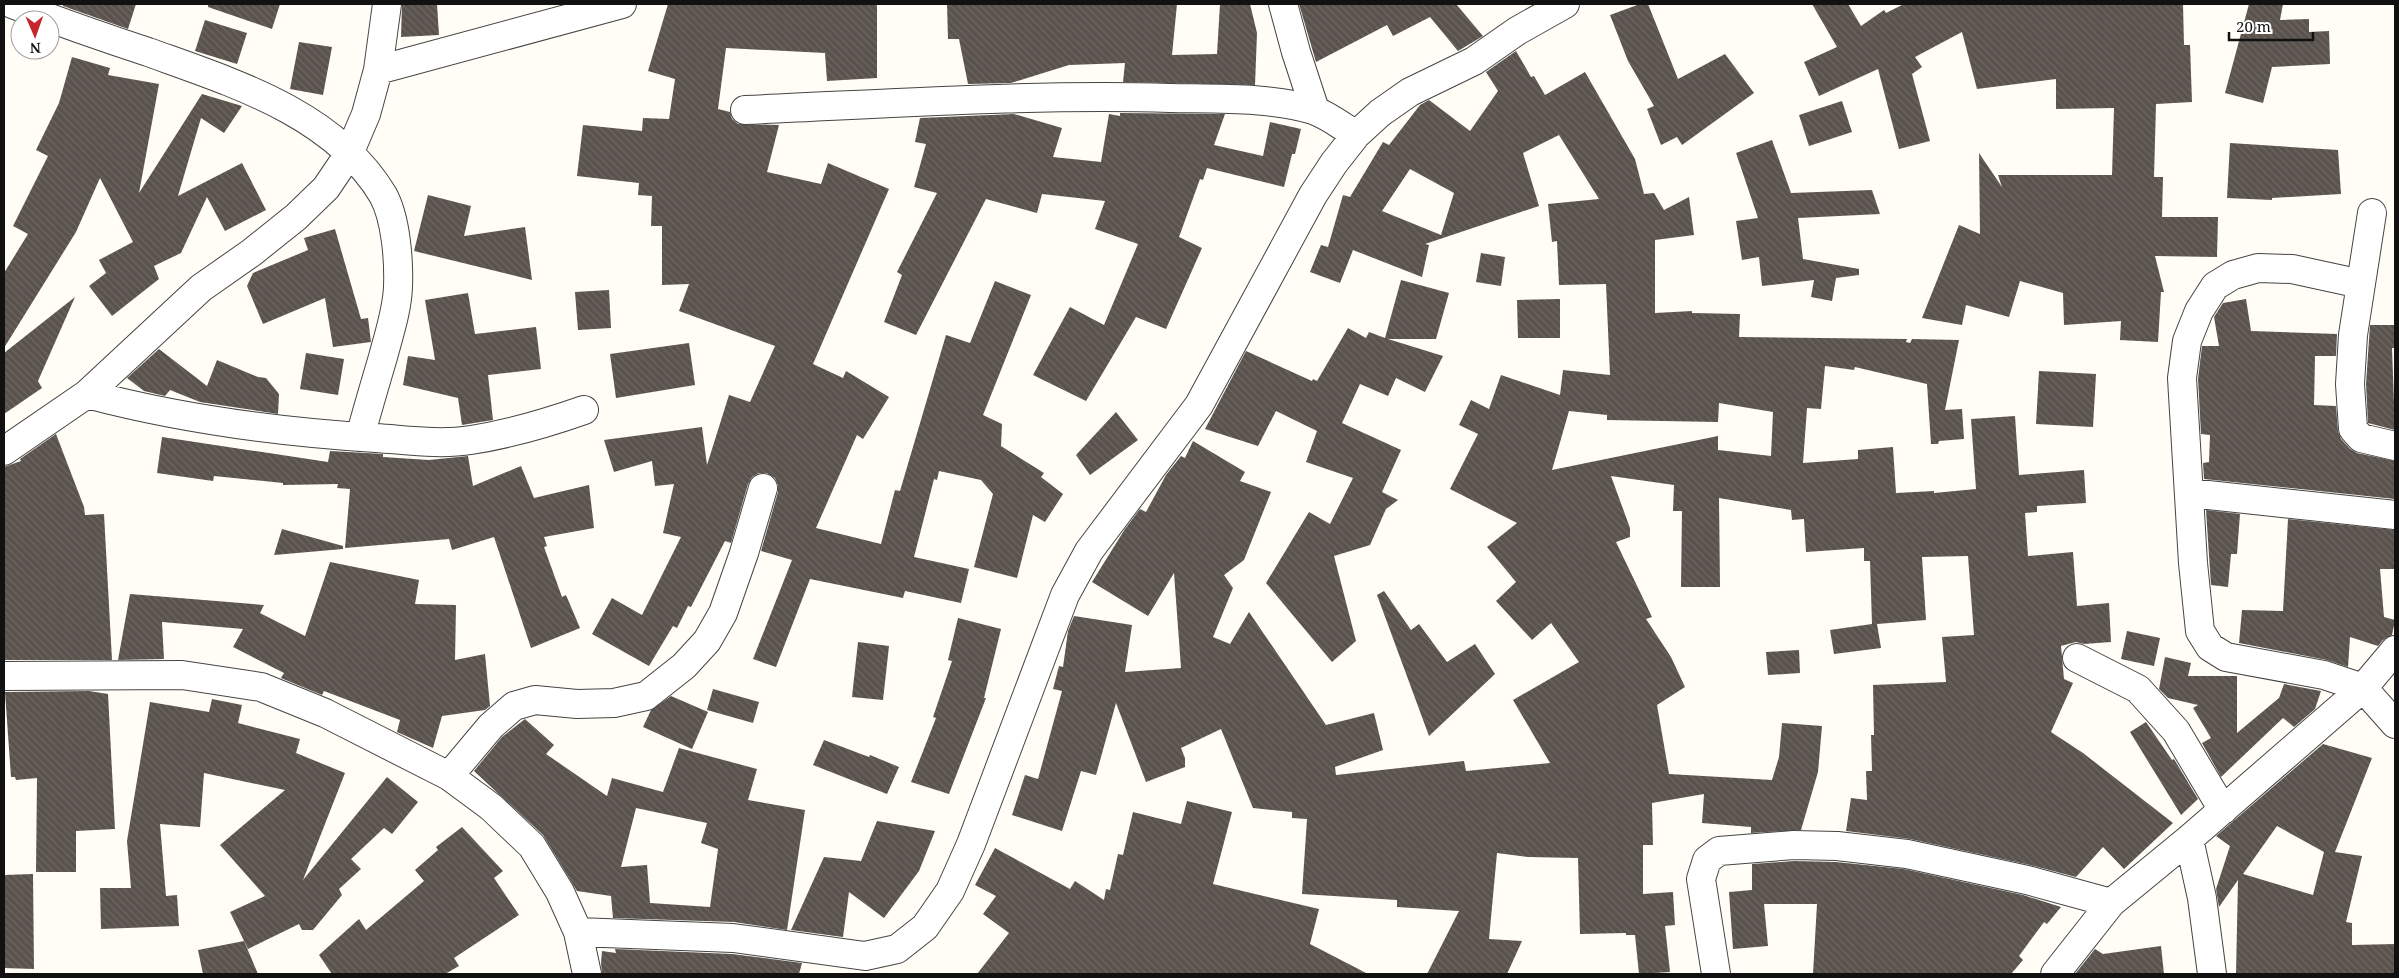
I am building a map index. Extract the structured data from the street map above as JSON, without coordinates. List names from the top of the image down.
{
  "scale_bar": "20 m",
  "north": "bottom"
}
